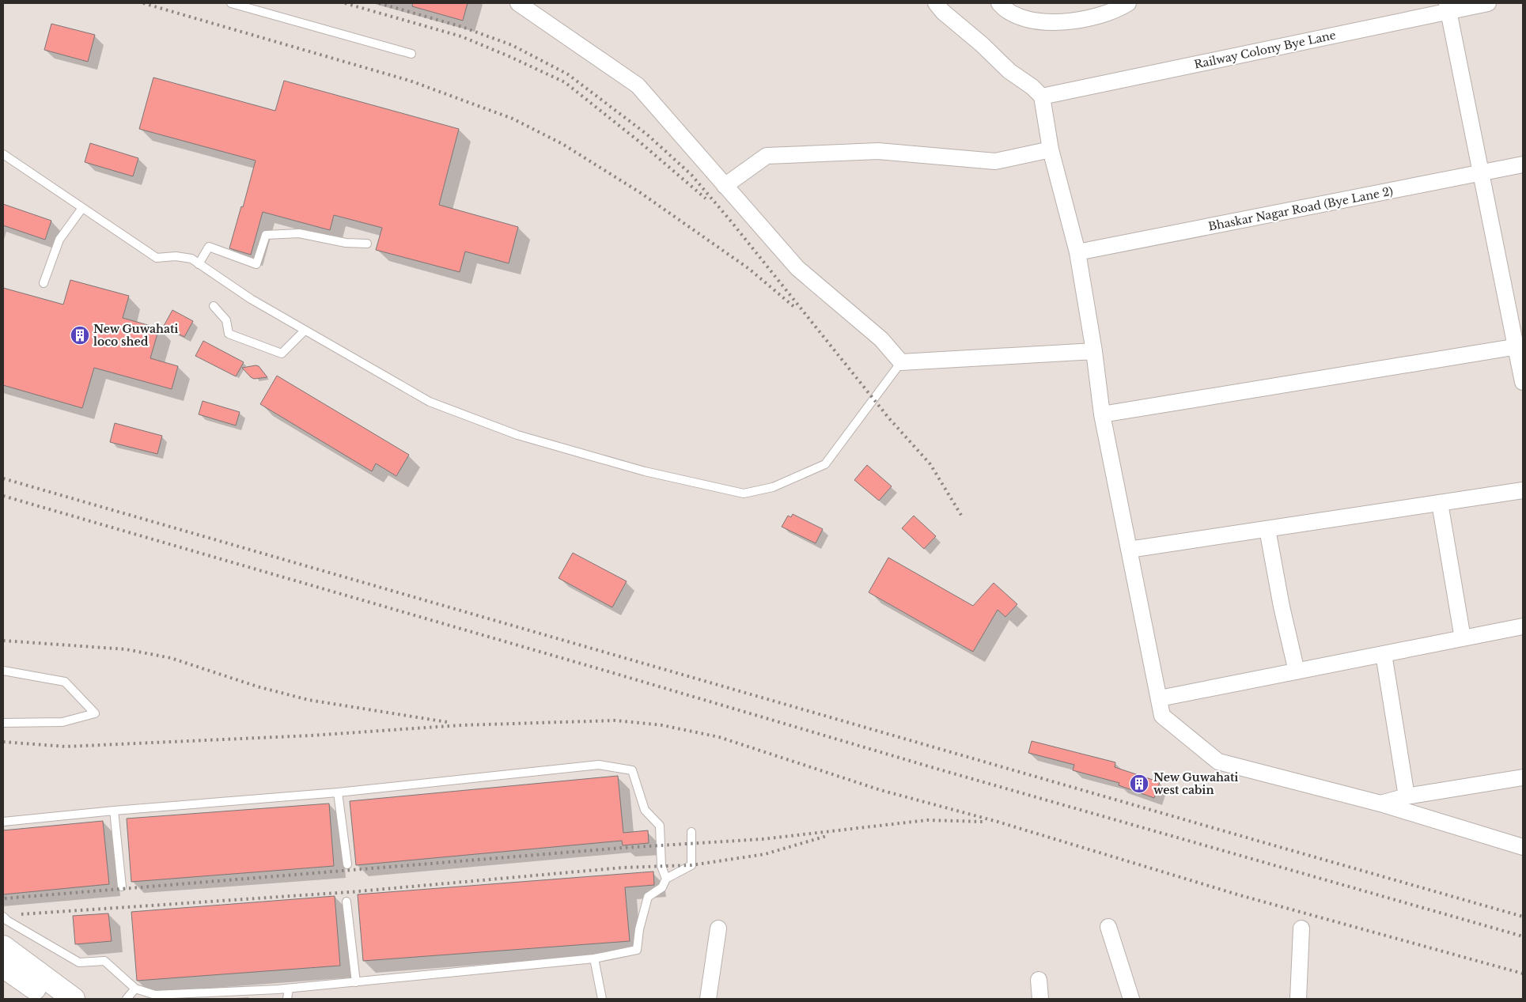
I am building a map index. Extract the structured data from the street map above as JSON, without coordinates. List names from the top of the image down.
{
  "streets": {
    "street": ["Railway Colony Bye Lane", "Bhaskar Nagar Road (Bye Lane 2)"]
  },
  "places": {
    "building": ["New Guwahati loco shed", "New Guwahati west cabin"]
  }
}
